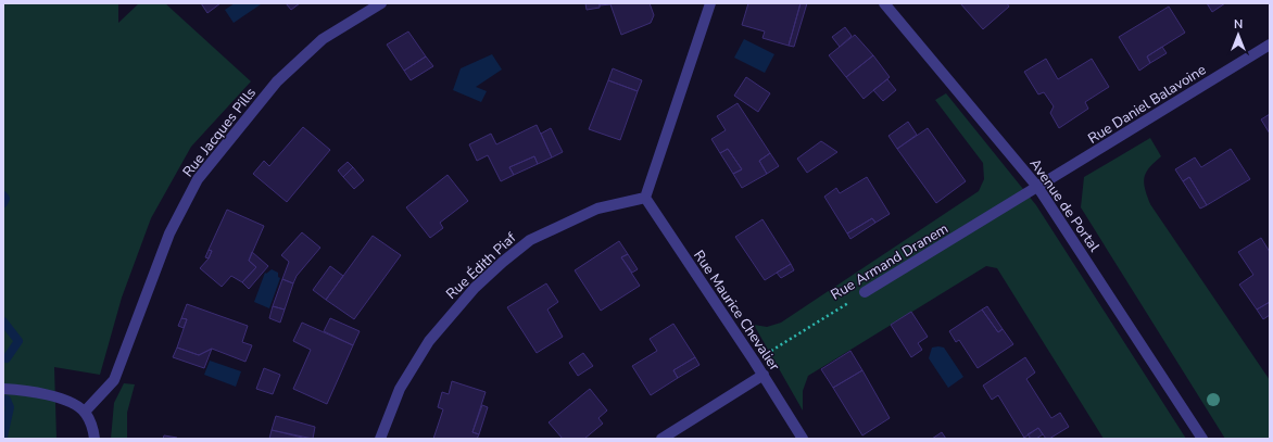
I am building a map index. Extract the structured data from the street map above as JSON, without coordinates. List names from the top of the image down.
{
  "streets": {
    "street": [
      "Rue Daniel Balavoine",
      "Rue Jacques Pills",
      "Avenue de Portal",
      "Rue Armand Dranem",
      "Rue Édith Piaf",
      "Rue Maurice Chevalier"
    ]
  },
  "crossings": [
    ["Rue Daniel Balavoine", "Avenue de Portal"],
    ["Rue Daniel Balavoine", "Rue Armand Dranem"],
    ["Avenue de Portal", "Rue Armand Dranem"],
    ["Rue Armand Dranem", "Rue Maurice Chevalier"],
    ["Rue Édith Piaf", "Rue Maurice Chevalier"]
  ],
  "north": "top"
}
